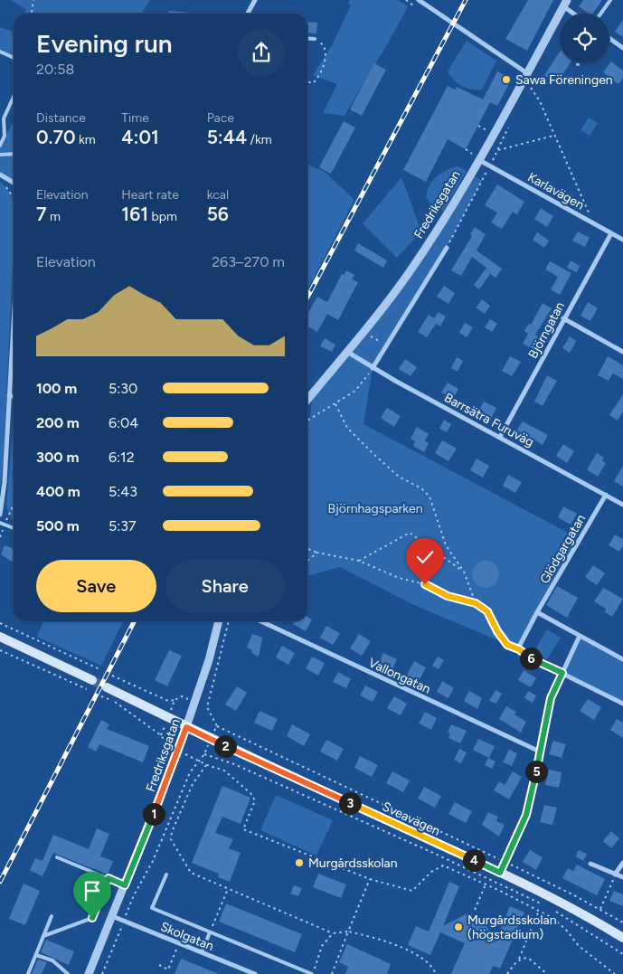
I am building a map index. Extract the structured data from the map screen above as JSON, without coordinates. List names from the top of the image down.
{
  "streets": {
    "main road": ["Sveavägen"],
    "street": [
      "Karlavägen",
      "Fredriksgatan",
      "Björngatan",
      "Barrsätra Furuväg",
      "Glödgargatan",
      "Vallongatan",
      "Skolgatan"
    ]
  },
  "crossings": [
    ["Karlavägen", "Fredriksgatan"],
    ["Karlavägen", "Björngatan"],
    ["Fredriksgatan", "Barrsätra Furuväg"],
    ["Fredriksgatan", "Sveavägen"],
    ["Fredriksgatan", "Skolgatan"],
    ["Björngatan", "Barrsätra Furuväg"],
    ["Barrsätra Furuväg", "Glödgargatan"]
  ],
  "parks": ["Björnhagsparken"],
  "places": ["Sawa Föreningen", "Murgårdsskolan", "Murgårdsskolan (högstadium)"],
  "page": {
    "heading": ["Evening run", "20:58"],
    "stats": [
      ["Distance", "0.70 km"],
      ["Time", "4:01"],
      ["Pace", "5:44 /km"],
      ["Elevation", "7 m"],
      ["Heart rate", "161 bpm"],
      ["kcal", "56"]
    ],
    "chart": ["Elevation", "263–270 m"],
    "list": [
      {
        "name": "100 m",
        "note": "5:30"
      },
      {
        "name": "200 m",
        "note": "6:04"
      },
      {
        "name": "300 m",
        "note": "6:12"
      },
      {
        "name": "400 m",
        "note": "5:43"
      },
      {
        "name": "500 m",
        "note": "5:37"
      }
    ],
    "buttons": ["Save", "Share"],
    "pins": [
      "6",
      "2",
      "5",
      "3",
      "1",
      "4"
    ]
  }
}
